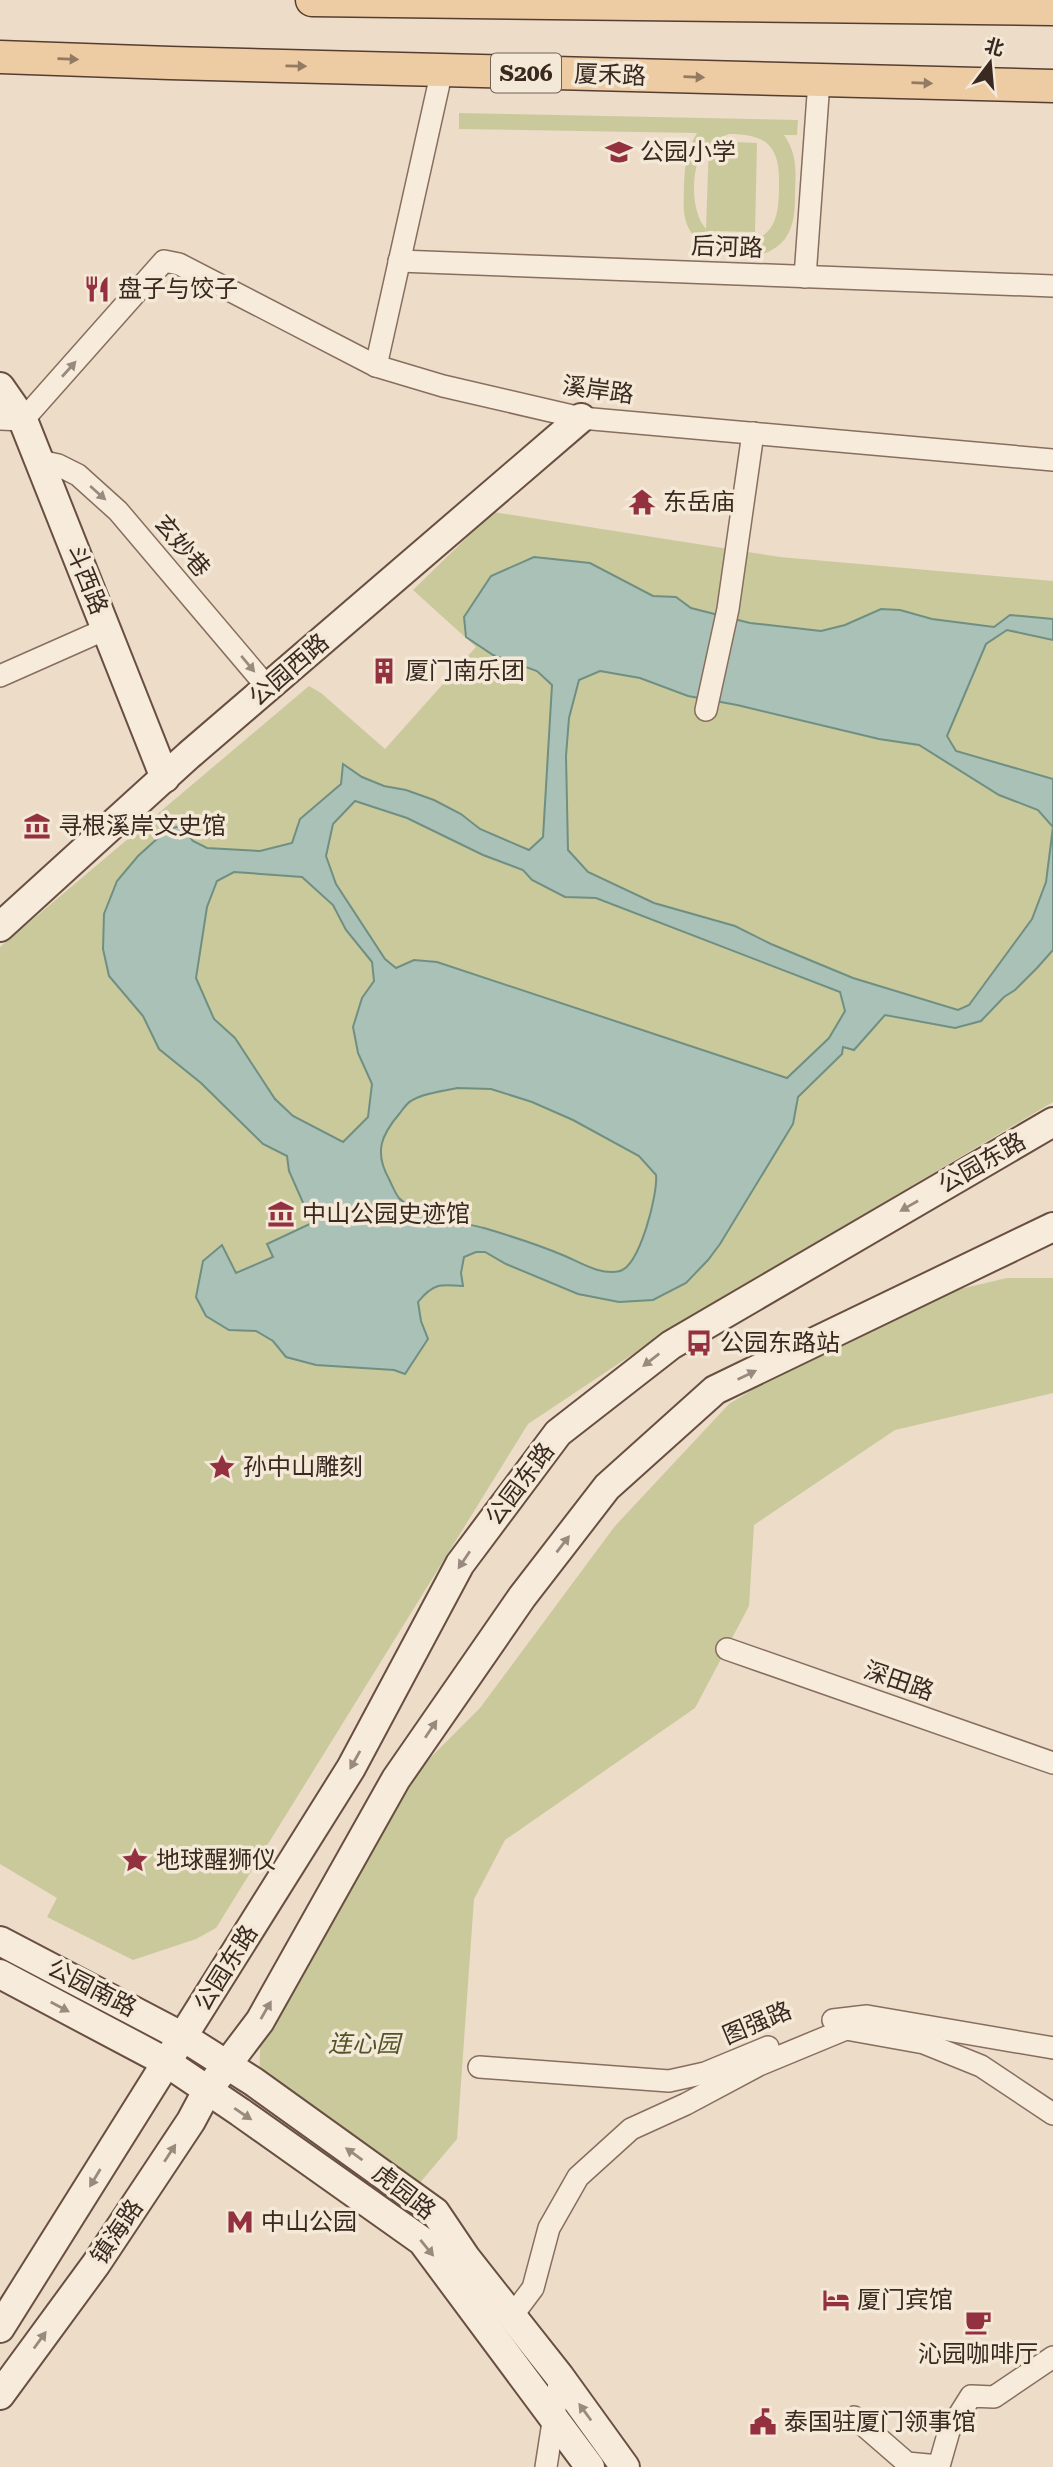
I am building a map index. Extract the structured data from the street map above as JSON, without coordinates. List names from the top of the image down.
{
  "streets": {
    "main road": [
      "S206",
      "厦禾路",
      "斗西路",
      "公园西路",
      "公园东路",
      "公园南路",
      "虎园路",
      "镇海路"
    ],
    "street": [
      "后河路",
      "溪岸路",
      "玄妙巷",
      "深田路",
      "图强路"
    ]
  },
  "crossings": [
    ["溪岸路", "斗西路"],
    ["溪岸路", "公园西路"],
    ["玄妙巷", "斗西路"],
    ["玄妙巷", "公园西路"],
    ["斗西路", "公园西路"],
    ["公园东路", "公园南路"],
    ["公园东路", "虎园路"],
    ["公园东路", "镇海路"],
    ["公园南路", "虎园路"],
    ["公园南路", "镇海路"],
    ["虎园路", "镇海路"]
  ],
  "one_way": ["玄妙巷"],
  "parks": ["连心园"],
  "places": {
    "school or university": ["公园小学"],
    "restaurant": ["盘子与饺子"],
    "temple": ["东岳庙"],
    "building": ["厦门南乐团"],
    "museum": ["寻根溪岸文史馆", "中山公园史迹馆"],
    "bus stop": ["公园东路站"],
    "place": ["孙中山雕刻", "地球醒狮仪"],
    "metro station": ["中山公园"],
    "hotel": ["厦门宾馆"],
    "cafe": ["沁园咖啡厅"],
    "public building": ["泰国驻厦门领事馆"]
  },
  "north": "top"
}
